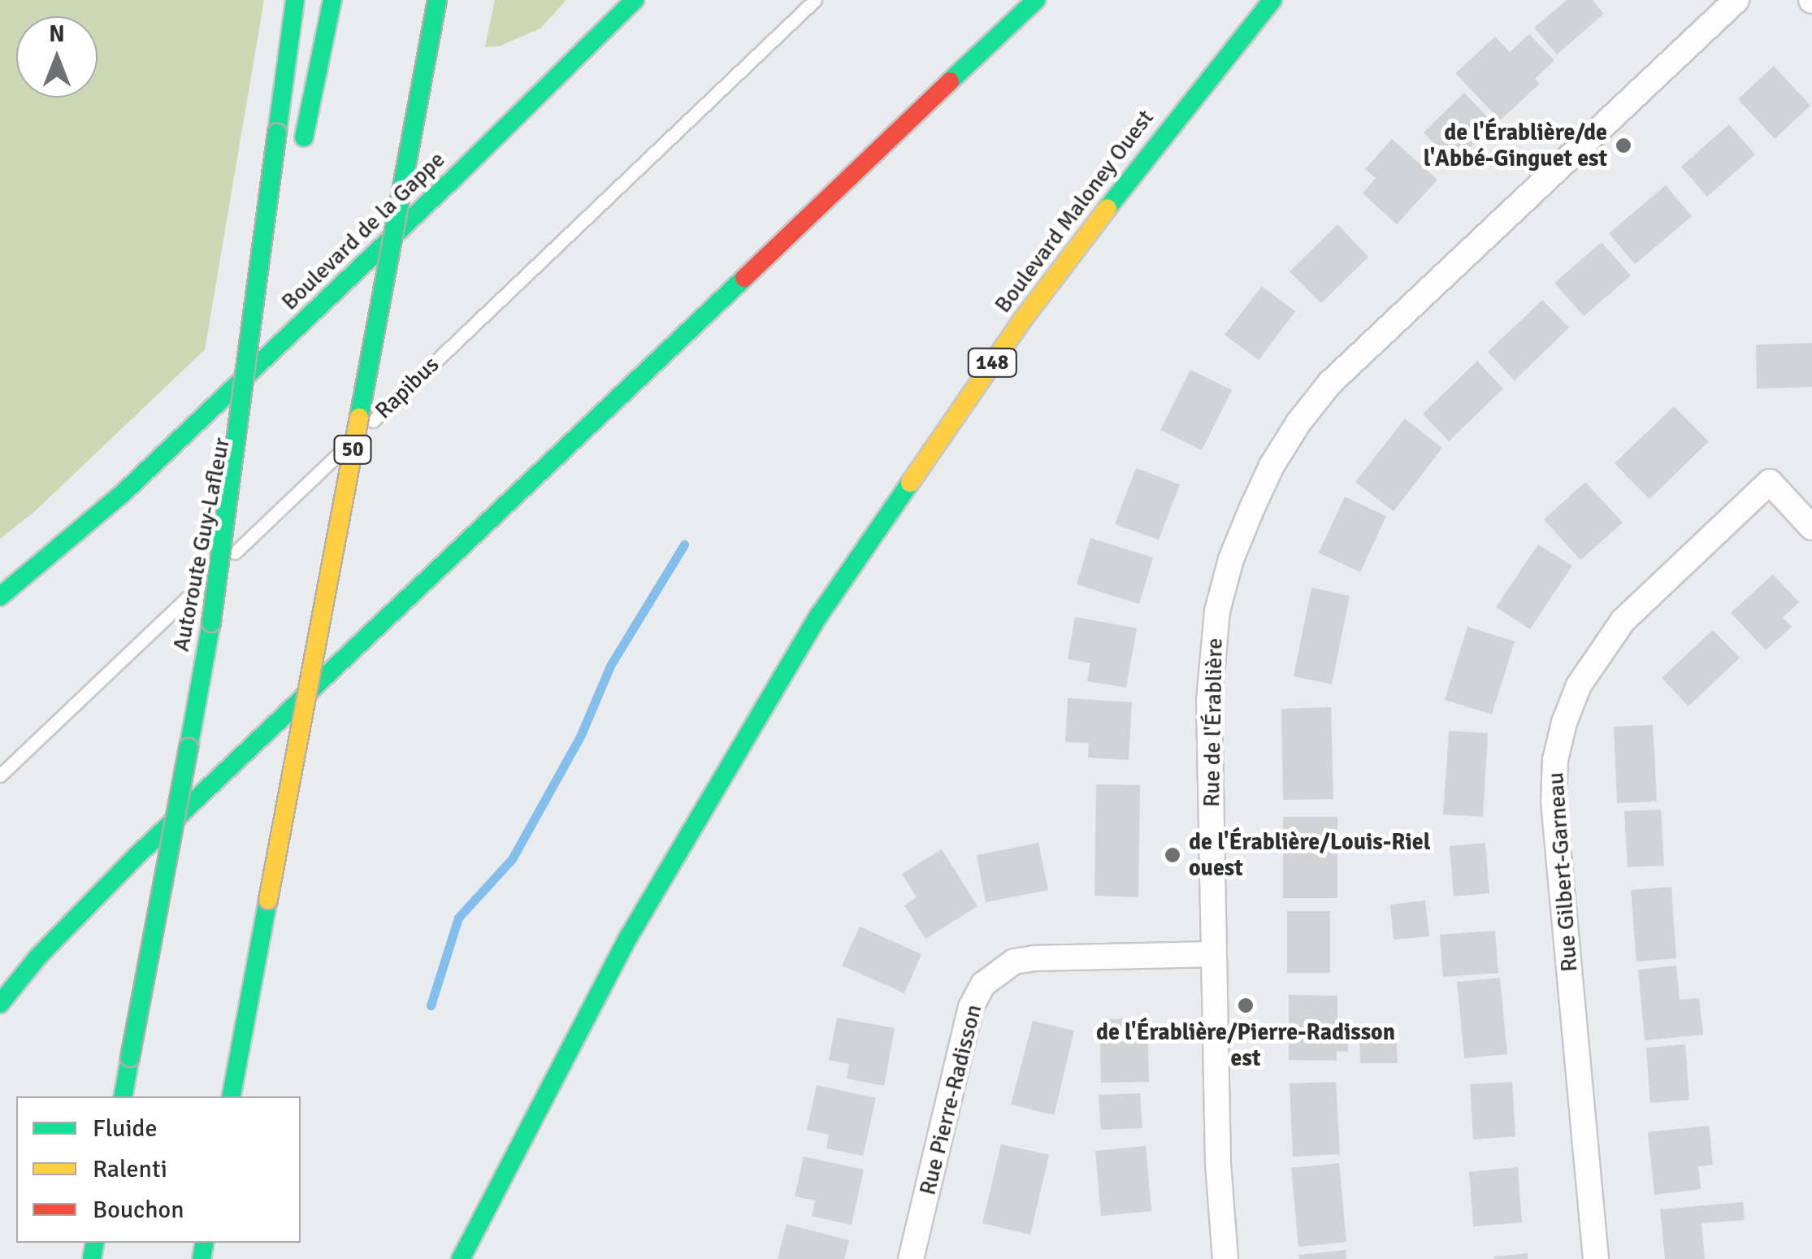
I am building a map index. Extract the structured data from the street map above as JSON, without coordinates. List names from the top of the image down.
{
  "streets": {
    "main road": [
      "Boulevard Maloney Ouest",
      "Boulevard de la Gappe",
      "148",
      "50",
      "Autoroute Guy-Lafleur"
    ],
    "street": ["Rue de l'Érablière", "Rue Gilbert-Garneau", "Rue Pierre-Radisson"],
    "lane": ["Rapibus"]
  },
  "crossings": [
    ["Rue de l'Érablière", "Rue Pierre-Radisson"]
  ],
  "places": ["de l'Érablière/de l'Abbé-Ginguet est", "de l'Érablière/Louis-Riel ouest", "de l'Érablière/Pierre-Radisson est"],
  "legend": ["Fluide", "Ralenti", "Bouchon"],
  "north": "top"
}
